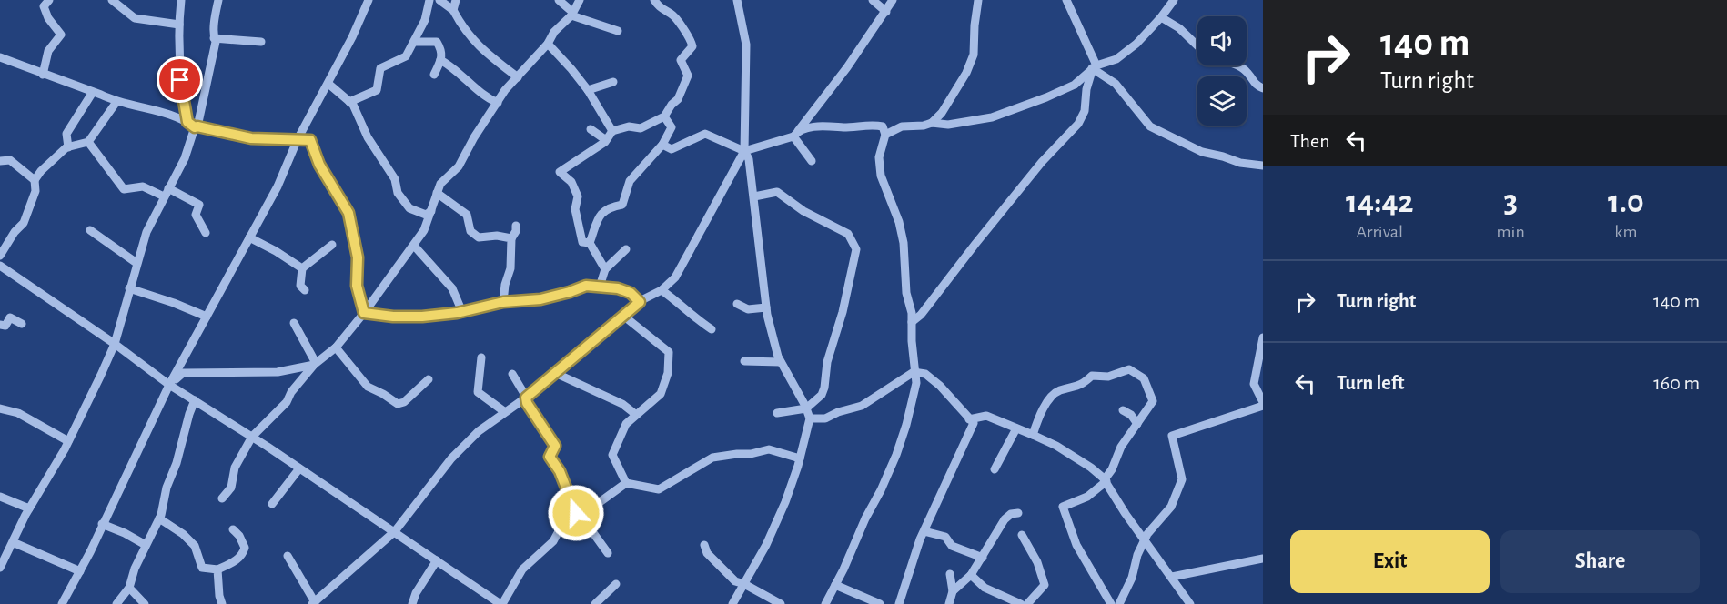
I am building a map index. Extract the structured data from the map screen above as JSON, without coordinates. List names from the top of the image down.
{
  "page": {
    "turn": ["140 m", "Turn right"],
    "then": "Then",
    "eta": [
      "14:42",
      "Arrival",
      "3",
      "min",
      "1.0",
      "km"
    ],
    "list": [
      {
        "name": "Turn right",
        "value": "140 m"
      },
      {
        "name": "Turn left",
        "value": "160 m"
      }
    ],
    "buttons": ["Exit", "Share"]
  }
}
